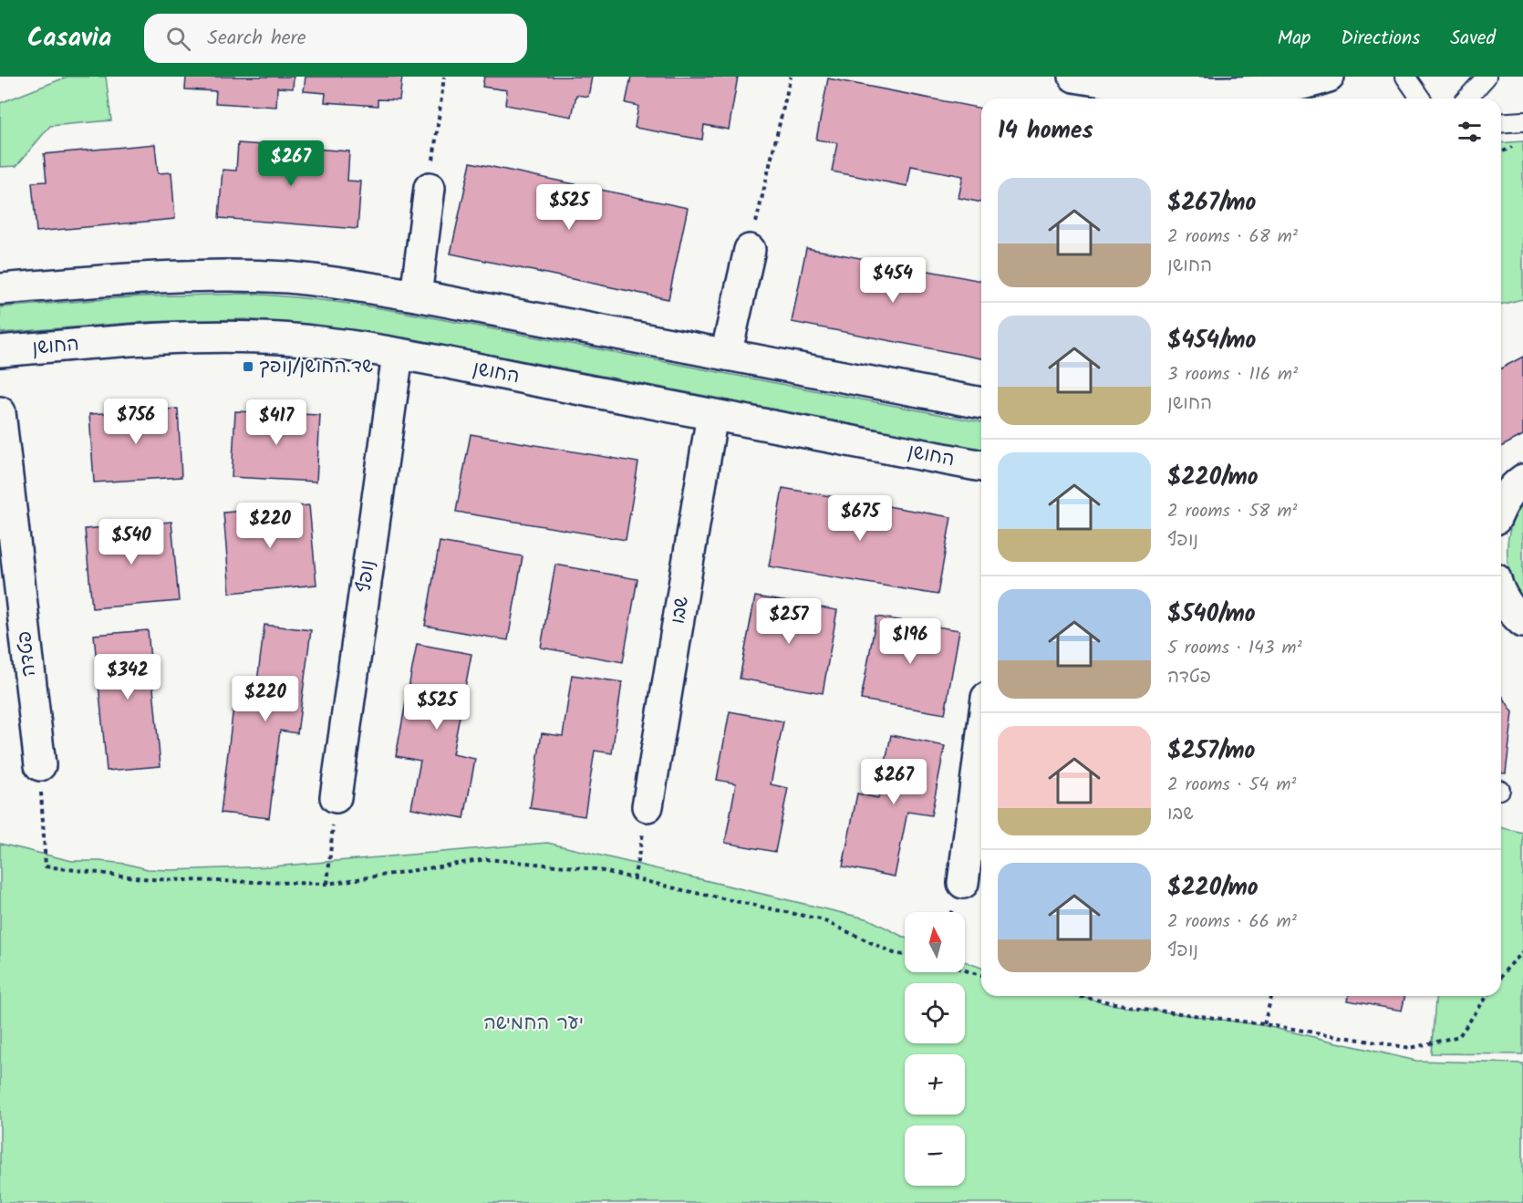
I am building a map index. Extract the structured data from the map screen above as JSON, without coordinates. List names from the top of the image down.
{
  "streets": {
    "street": [
      "החושן",
      "נופף",
      "שבו",
      "פטדה"
    ]
  },
  "crossings": [
    ["החושן", "נופף"],
    ["החושן", "שבו"]
  ],
  "parks": ["יער החמישה"],
  "places": {
    "transit": ["שד.החושן/נופך"]
  },
  "north": "top",
  "page": {
    "header": "Casavia",
    "search": "Search here",
    "nav": ["Map", "Directions", "Saved"],
    "heading": "14 homes",
    "price": [
      "$267",
      "$525",
      "$454",
      "$756",
      "$417",
      "$675",
      "$220",
      "$540",
      "$257",
      "$196",
      "$342",
      "$220",
      "$525",
      "$267"
    ],
    "list": [
      {
        "name": "$267/mo",
        "note": "2 rooms · 68 m² · החושן"
      },
      {
        "name": "$454/mo",
        "note": "3 rooms · 116 m² · החושן"
      },
      {
        "name": "$220/mo",
        "note": "2 rooms · 58 m² · נופף"
      },
      {
        "name": "$540/mo",
        "note": "5 rooms · 143 m² · פטדה"
      },
      {
        "name": "$257/mo",
        "note": "2 rooms · 54 m² · שבו"
      },
      {
        "name": "$220/mo",
        "note": "2 rooms · 66 m² · נופף"
      }
    ],
    "map_buttons": ["+", "−"]
  }
}
